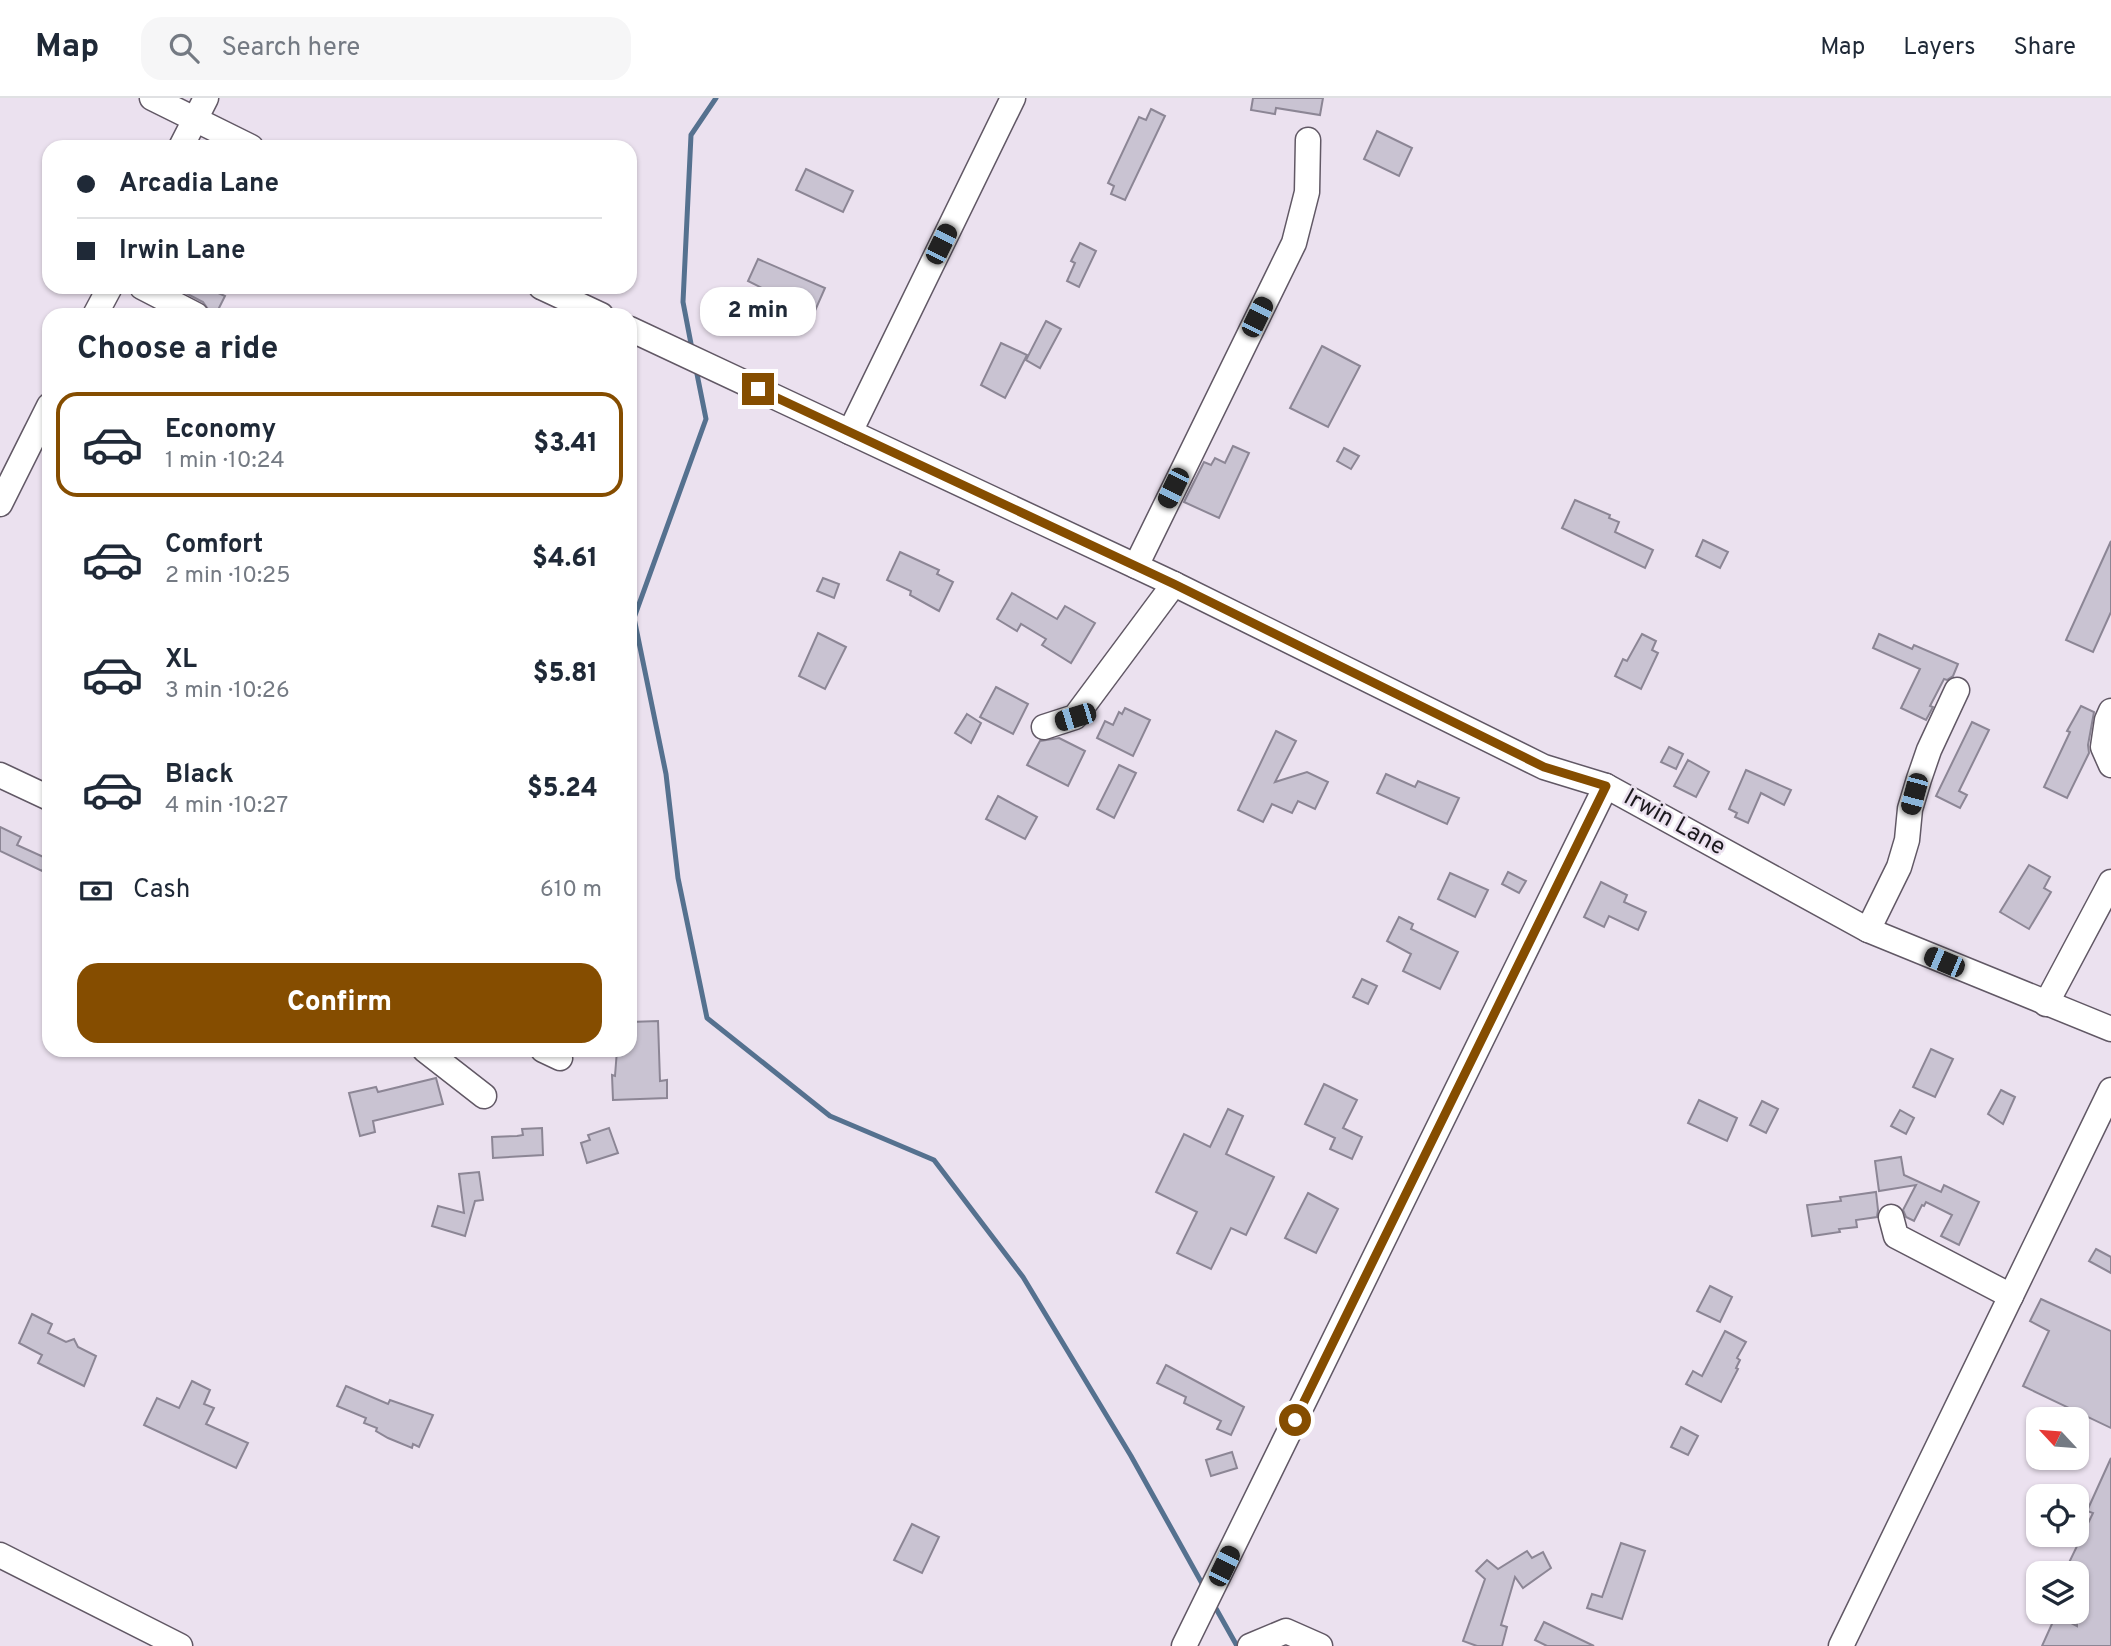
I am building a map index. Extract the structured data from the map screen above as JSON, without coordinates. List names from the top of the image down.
{
  "streets": {
    "street": ["Irwin Lane"]
  },
  "north": "top left",
  "page": {
    "header": "Map",
    "search": "Search here",
    "nav": ["Map", "Layers", "Share"],
    "banner": ["Arcadia Lane", "Irwin Lane"],
    "bubble": "2 min",
    "heading": "Choose a ride",
    "list": [
      {
        "name": "Economy",
        "note": "1 min · 10:24",
        "value": "$3.41"
      },
      {
        "name": "Comfort",
        "note": "2 min · 10:25",
        "value": "$4.61"
      },
      {
        "name": "XL",
        "note": "3 min · 10:26",
        "value": "$5.81"
      },
      {
        "name": "Black",
        "note": "4 min · 10:27",
        "value": "$5.24"
      }
    ],
    "pay": ["Cash", "610 m"],
    "buttons": "Confirm"
  }
}
